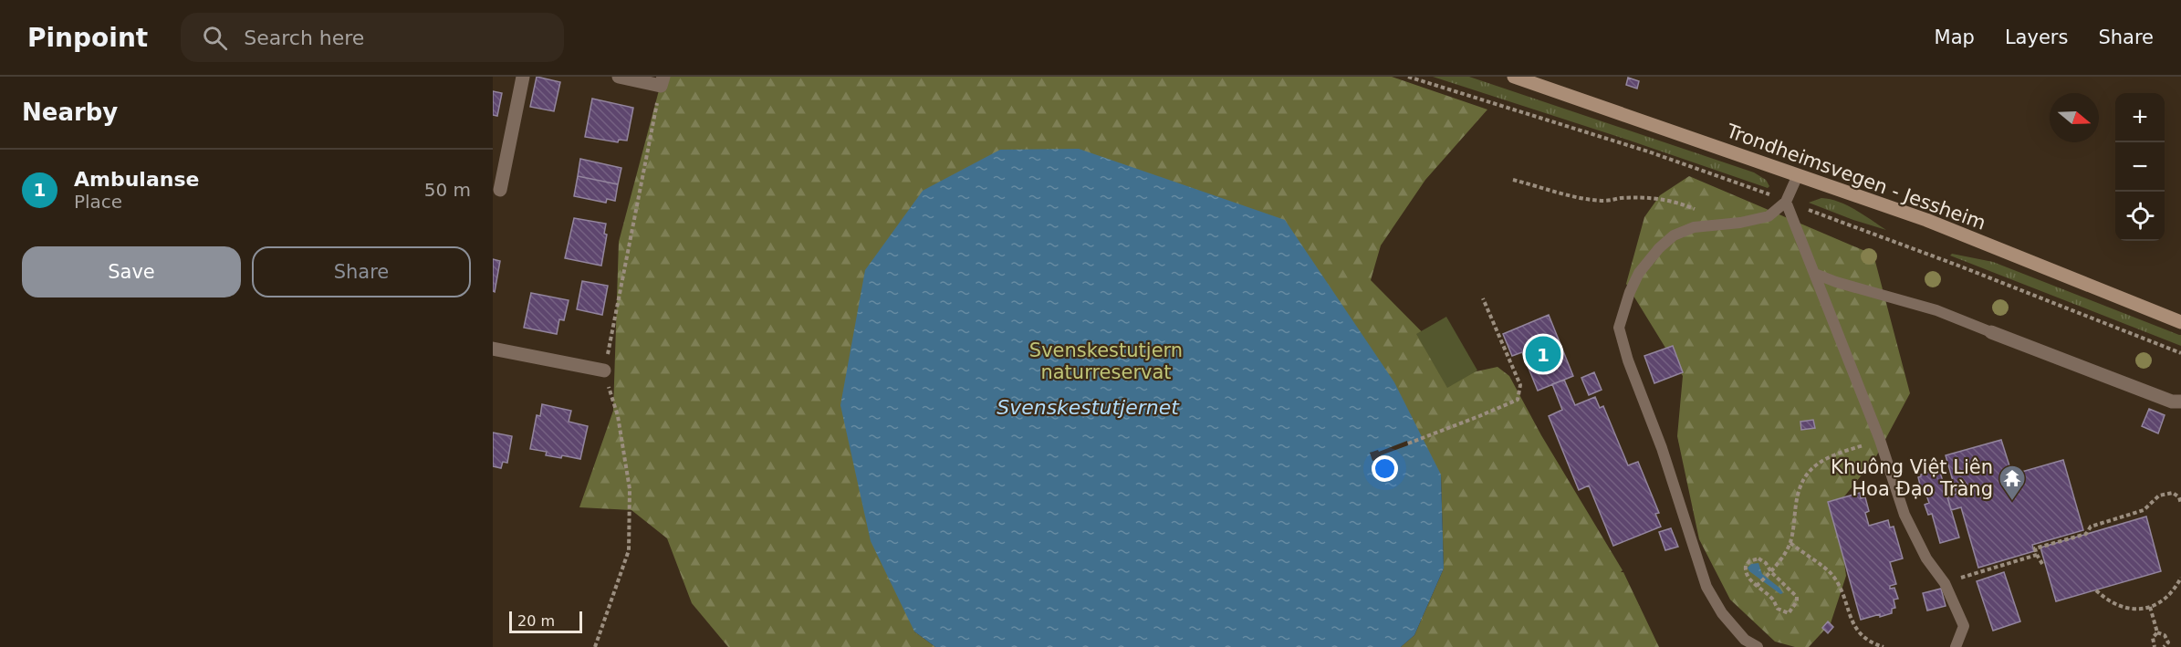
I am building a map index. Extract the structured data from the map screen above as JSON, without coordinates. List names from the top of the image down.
{
  "streets": {
    "main road": ["Trondheimsvegen - Jessheim"]
  },
  "water": ["Svenskestutjernet"],
  "parks": ["Svenskestutjern naturreservat"],
  "places": {
    "temple": ["Khuông Việt Liên Hoa Đạo Tràng"]
  },
  "scale_bar": "20 m",
  "north": "right",
  "page": {
    "header": "Pinpoint",
    "search": "Search here",
    "nav": ["Map", "Layers", "Share"],
    "heading": "Nearby",
    "map_buttons": ["+", "−"],
    "list": [
      {
        "mark": "1",
        "name": "Ambulanse",
        "note": "Place",
        "value": "50 m"
      }
    ],
    "buttons": ["Save", "Share"],
    "pins": "1",
    "scale": "20 m"
  }
}
